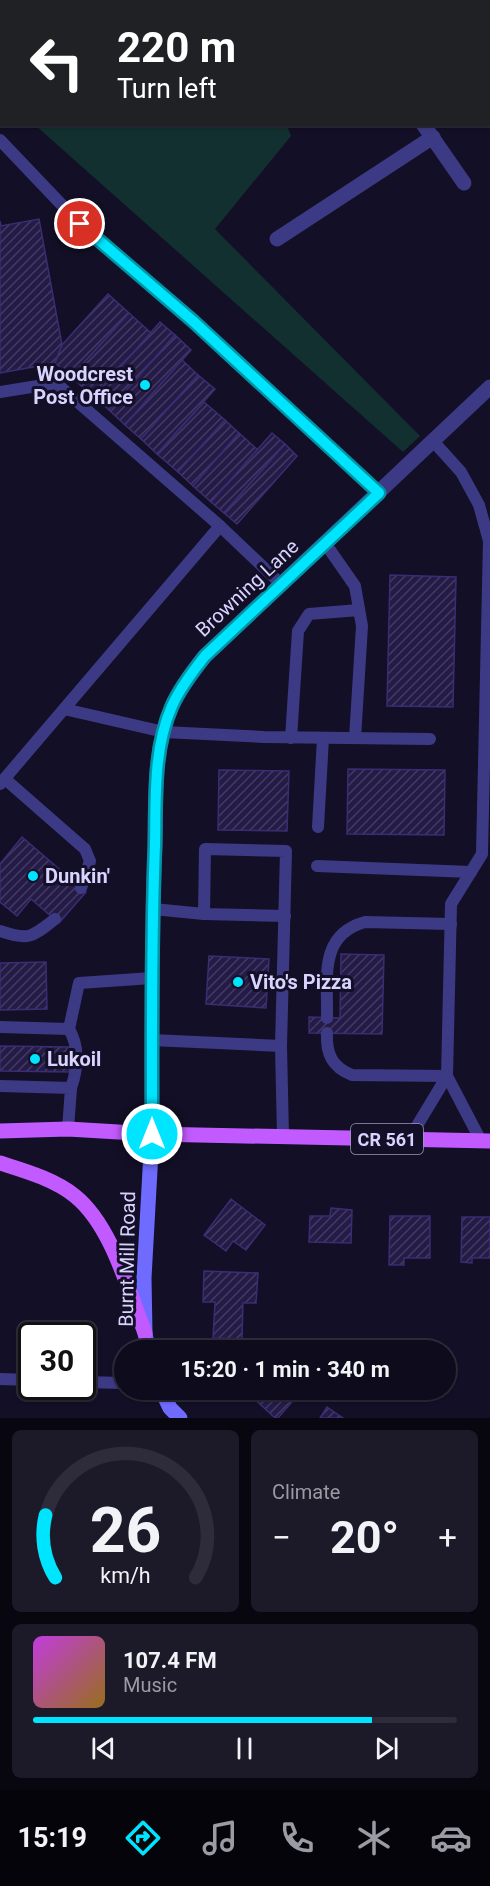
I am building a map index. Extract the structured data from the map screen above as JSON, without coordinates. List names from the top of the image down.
{
  "streets": {
    "main road": ["CR 561", "Burnt Mill Road"],
    "street": ["Browning Lane"]
  },
  "crossings": [
    ["Browning Lane", "CR 561"],
    ["Browning Lane", "Burnt Mill Road"],
    ["CR 561", "Burnt Mill Road"]
  ],
  "places": [
    "Woodcrest Post Office",
    "Dunkin'",
    "Vito's Pizza",
    "Lukoil"
  ],
  "page": {
    "turn": ["220 m", "Turn left"],
    "limit": "30",
    "trip": "15:20 · 1 min · 340 m",
    "tile": "Climate",
    "heat": ["−", "20°", "+"],
    "song": ["107.4 FM", "Music"],
    "tabs": "15:19",
    "gauge": ["26", "km/h"]
  }
}
